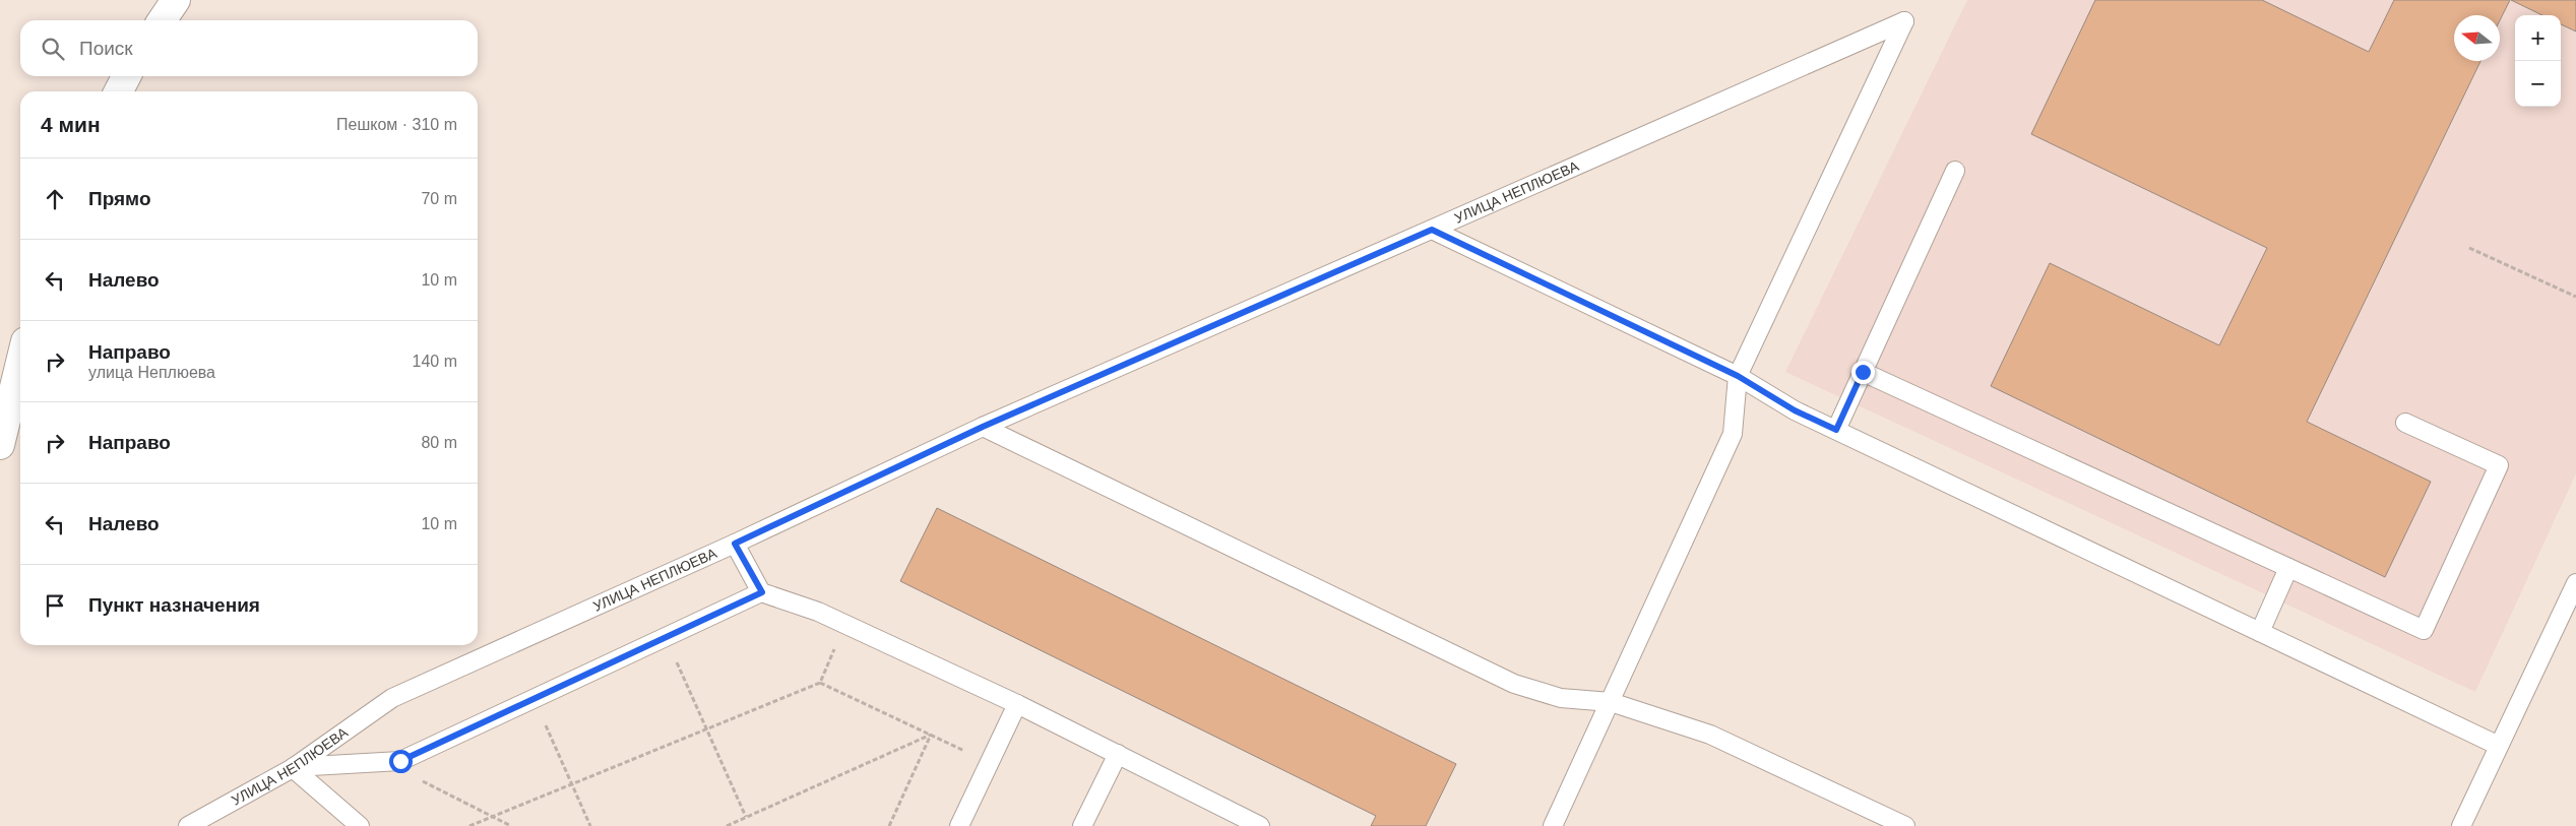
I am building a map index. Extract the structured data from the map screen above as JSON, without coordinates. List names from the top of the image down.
{
  "streets": {
    "lane": ["УЛИЦА НЕПЛЮЕВА"]
  },
  "north": "left",
  "page": {
    "map_buttons": ["+", "−"],
    "search": "Поиск",
    "heading": ["4 мин", "Пешком · 310 m"],
    "list": [
      ["Прямо", "70 m"],
      ["Налево", "10 m"],
      ["Направо", "улица Неплюева", "140 m"],
      ["Направо", "80 m"],
      ["Налево", "10 m"],
      "Пункт назначения"
    ]
  }
}
